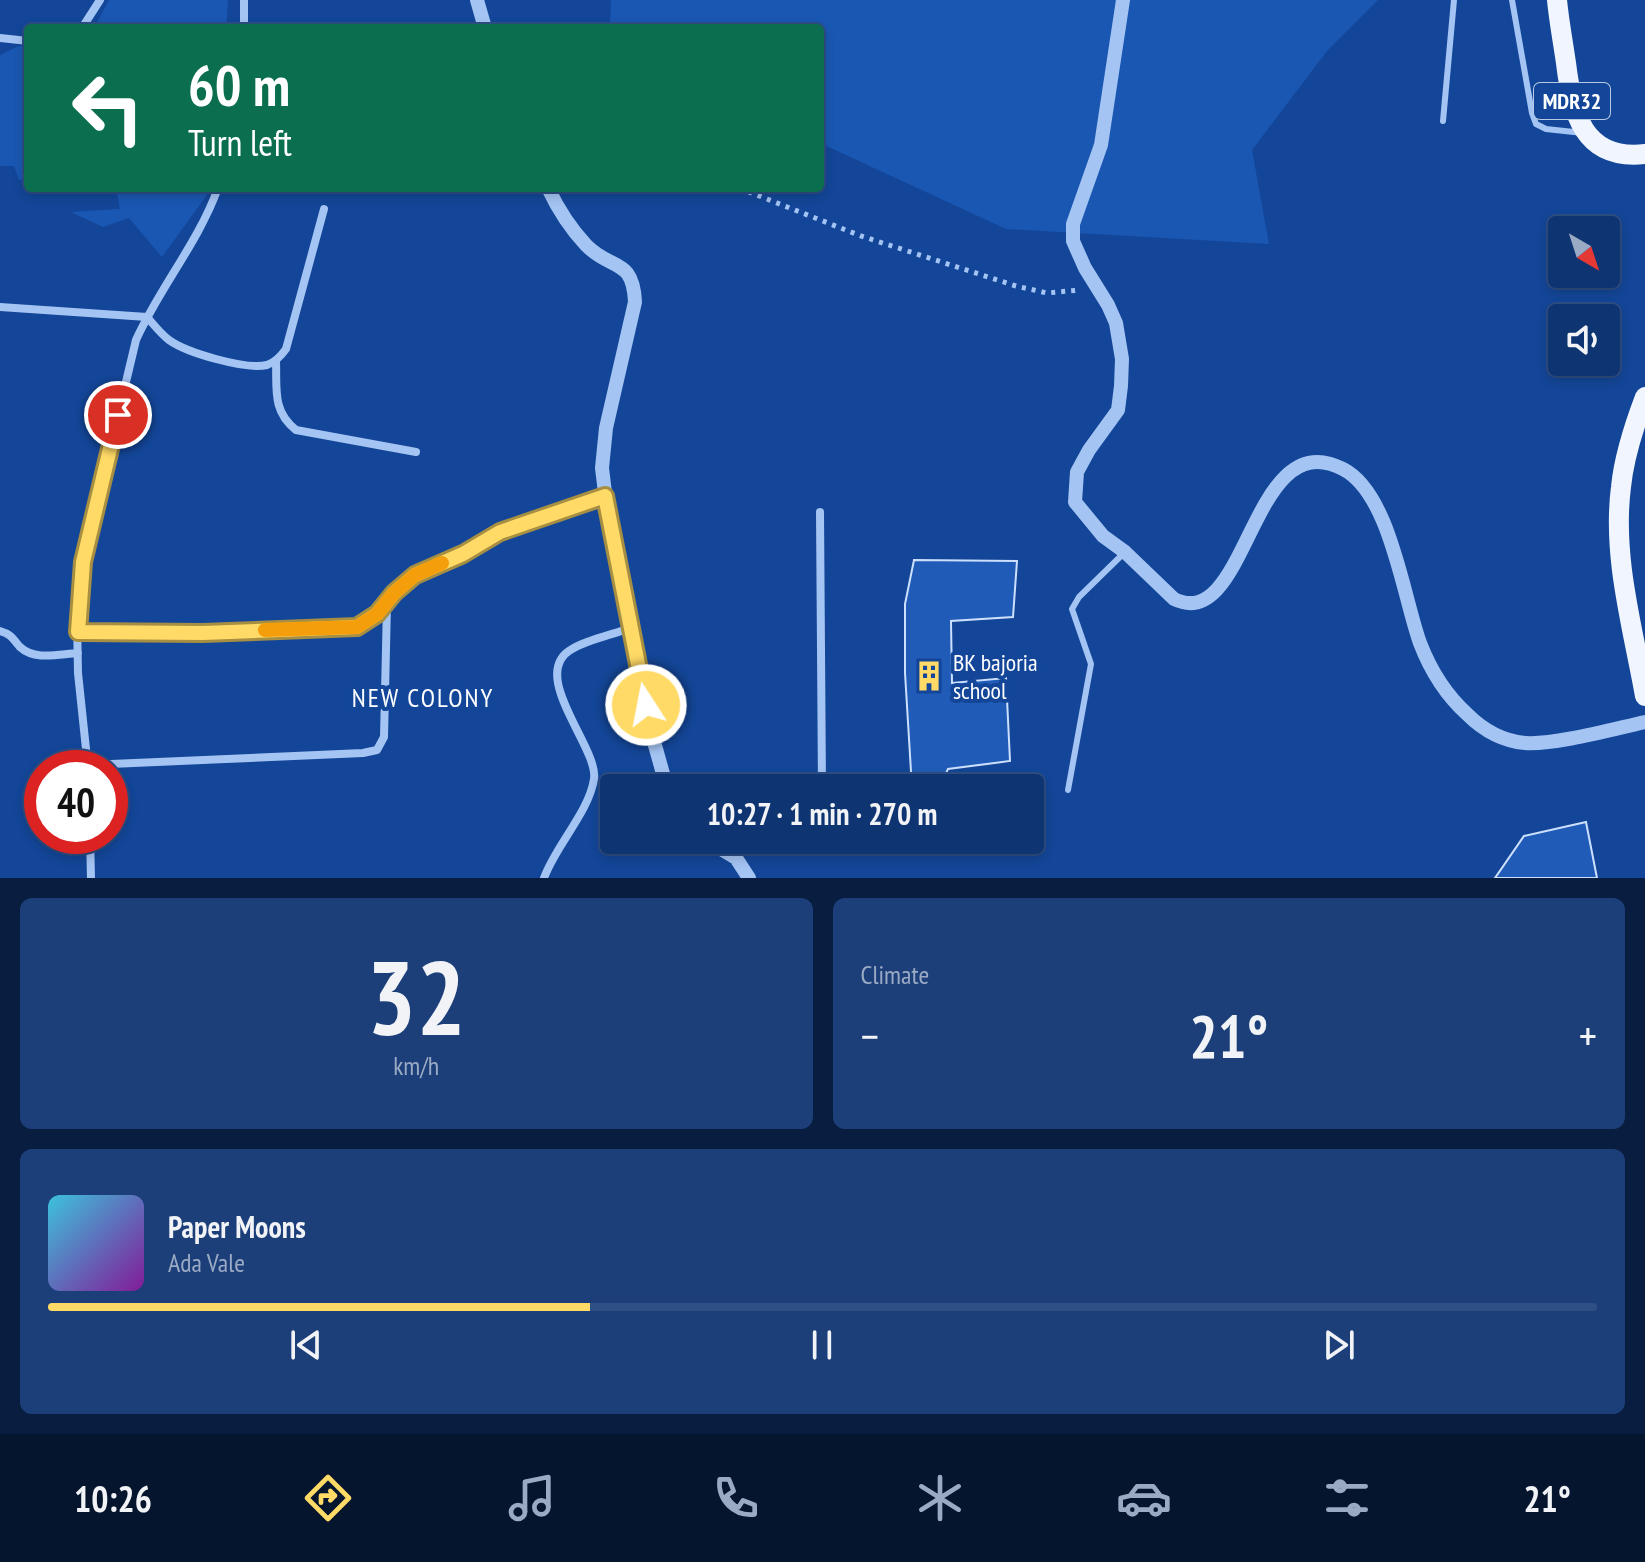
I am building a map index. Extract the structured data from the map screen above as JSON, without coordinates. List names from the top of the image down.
{
  "streets": {
    "main road": ["MDR32"]
  },
  "districts": ["NEW COLONY"],
  "places": {
    "building": ["BK bajoria school"]
  },
  "north": "bottom right",
  "page": {
    "turn": ["60 m", "Turn left"],
    "limit": "40",
    "trip": "10:27 · 1 min · 270 m",
    "tile": [
      ["32", "km/h"],
      "Climate"
    ],
    "heat": ["−", "21°", "+"],
    "song": ["Paper Moons", "Ada Vale"],
    "tabs": ["10:26", "21°"]
  }
}
